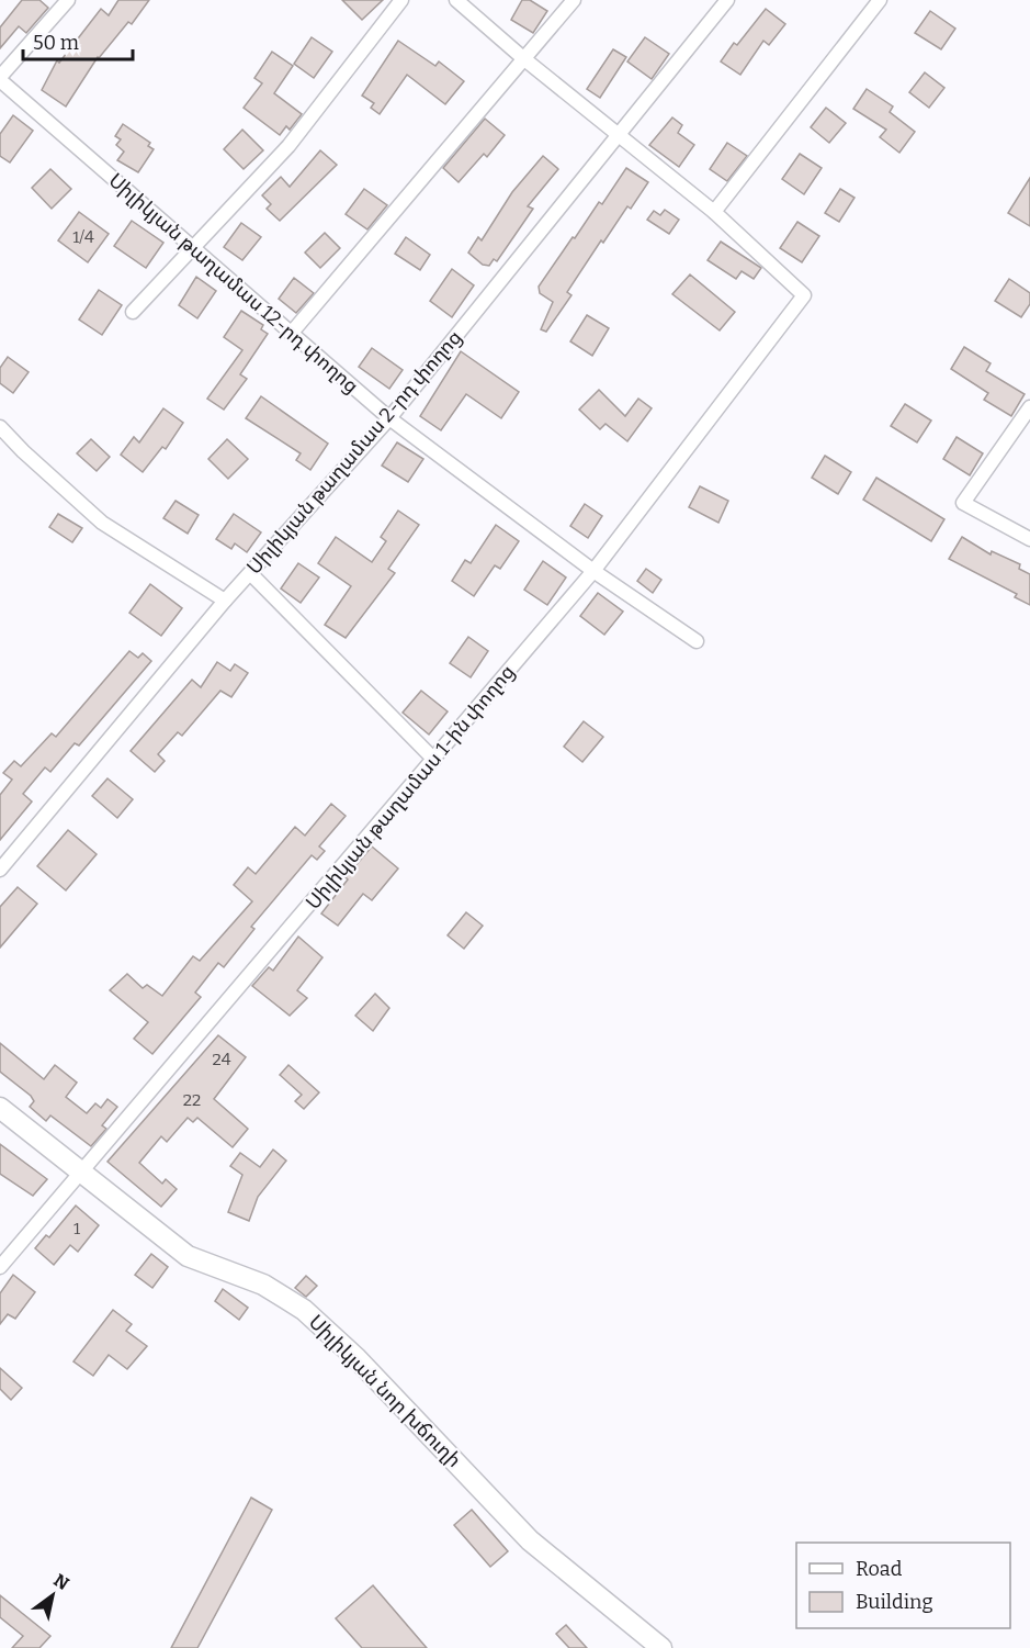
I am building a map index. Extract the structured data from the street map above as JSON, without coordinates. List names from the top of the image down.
{
  "streets": {
    "main road": ["Սիլիկյան նոր խճուղի"],
    "street": ["Սիլիկյան թաղամաս 12-րդ փողոց", "Սիլիկյան թաղամաս 2-րդ փողոց", "Սիլիկյան թաղամաս 1-ին փողոց"]
  },
  "crossings": [
    ["Սիլիկյան թաղամաս 12-րդ փողոց", "Սիլիկյան թաղամաս 2-րդ փողոց"],
    ["Սիլիկյան թաղամաս 12-րդ փողոց", "Սիլիկյան թաղամաս 1-ին փողոց"],
    ["Սիլիկյան թաղամաս 1-ին փողոց", "Սիլիկյան նոր խճուղի"]
  ],
  "house_numbers": [
    "1/4",
    "24",
    "22",
    "1"
  ],
  "legend": ["Road", "Building"],
  "scale_bar": "50 m",
  "north": "top right"
}
